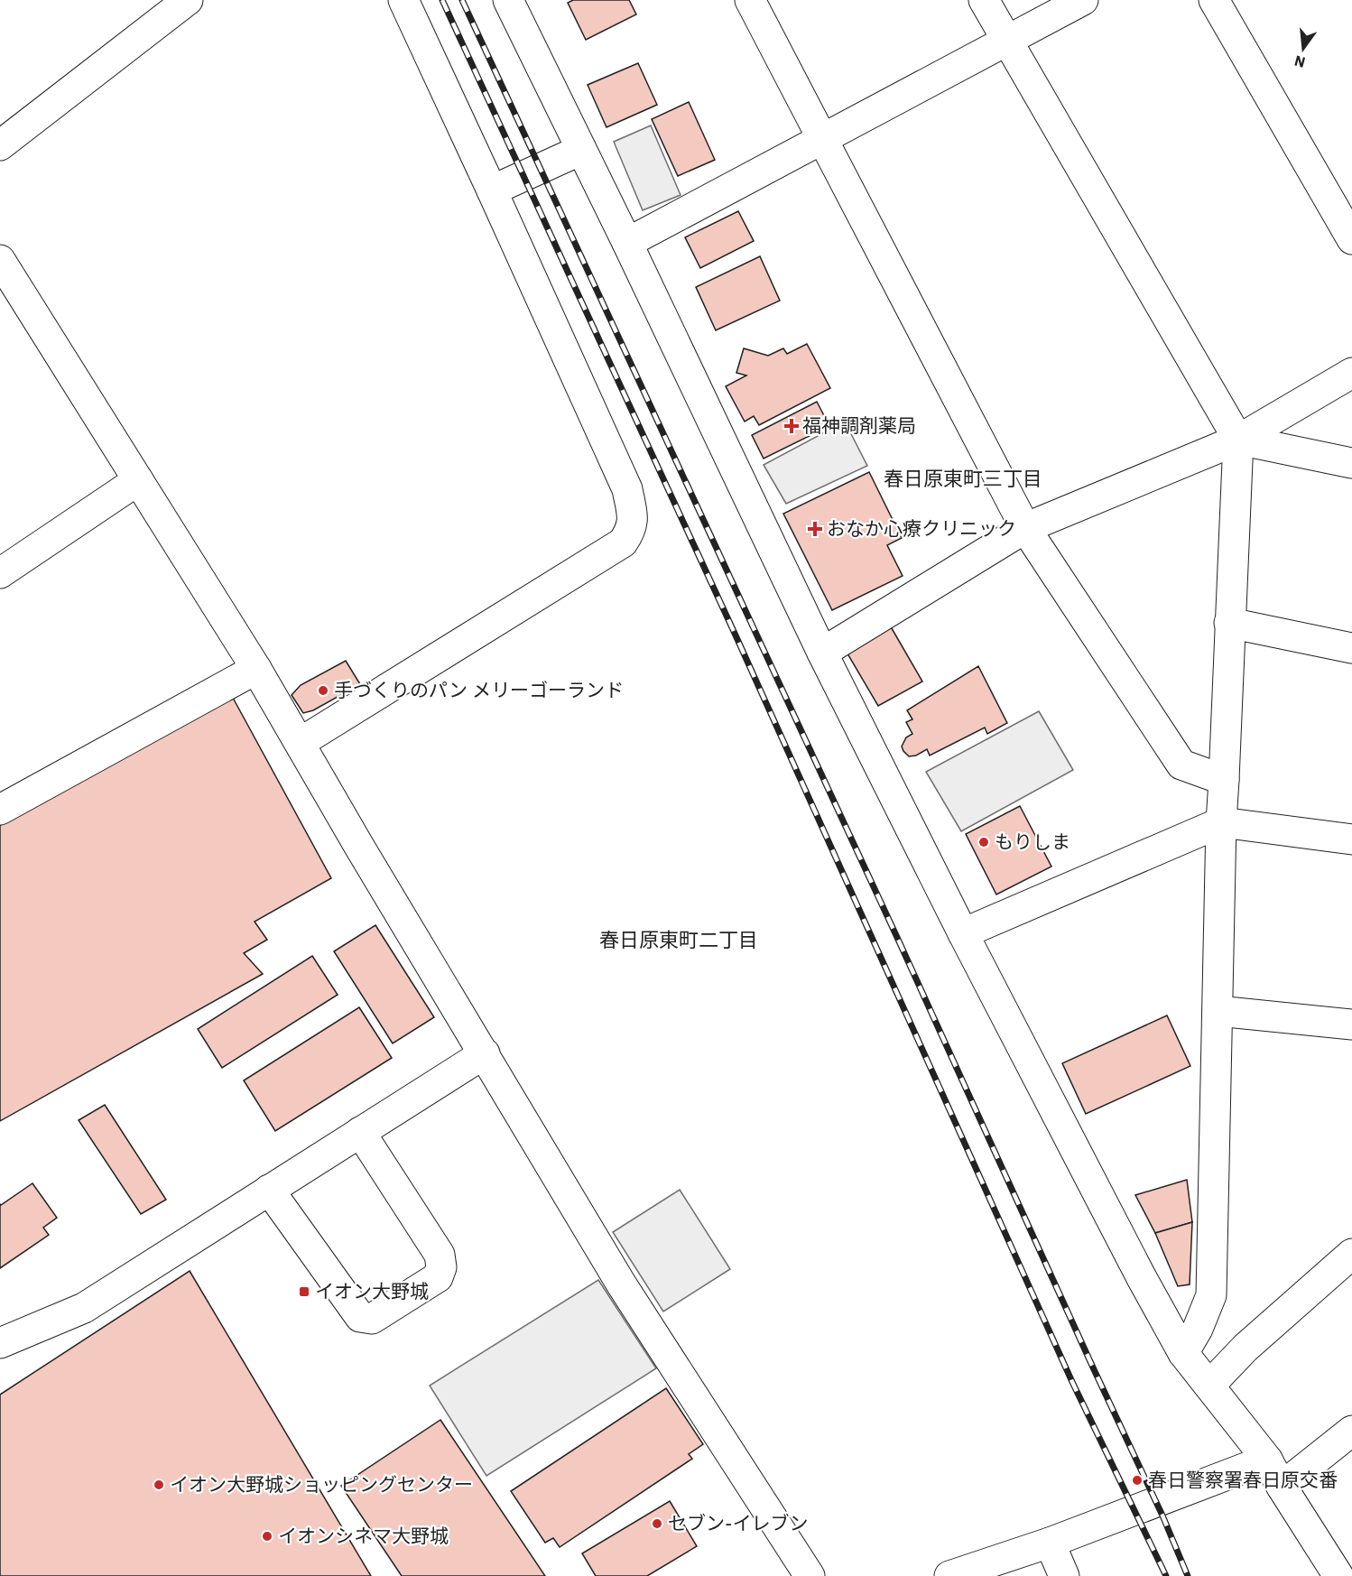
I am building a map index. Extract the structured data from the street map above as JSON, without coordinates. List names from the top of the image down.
{
  "districts": ["春日原東町三丁目", "春日原東町二丁目"],
  "places": {
    "health": ["福神調剤薬局", "おなか心療クリニック"],
    "other": [
      "手づくりのパン メリーゴーランド",
      "もりしま",
      "春日警察署春日原交番",
      "イオン大野城ショッピングセンター",
      "セブン-イレブン",
      "イオンシネマ大野城"
    ],
    "transit": ["イオン大野城"]
  },
  "north": "bottom"
}
